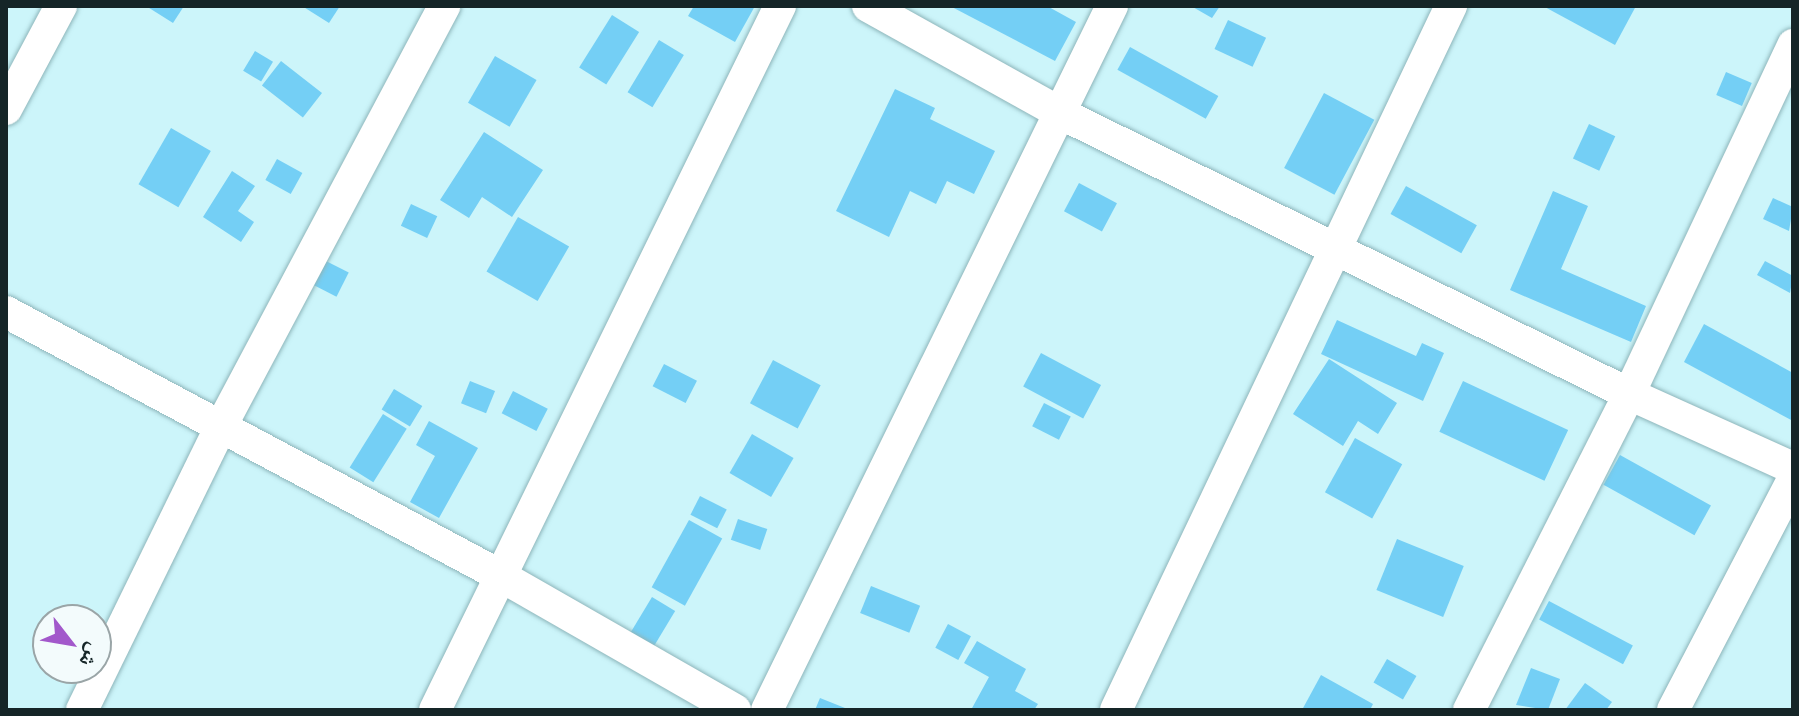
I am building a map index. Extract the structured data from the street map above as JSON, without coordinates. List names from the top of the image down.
{
  "north": "bottom right"
}
